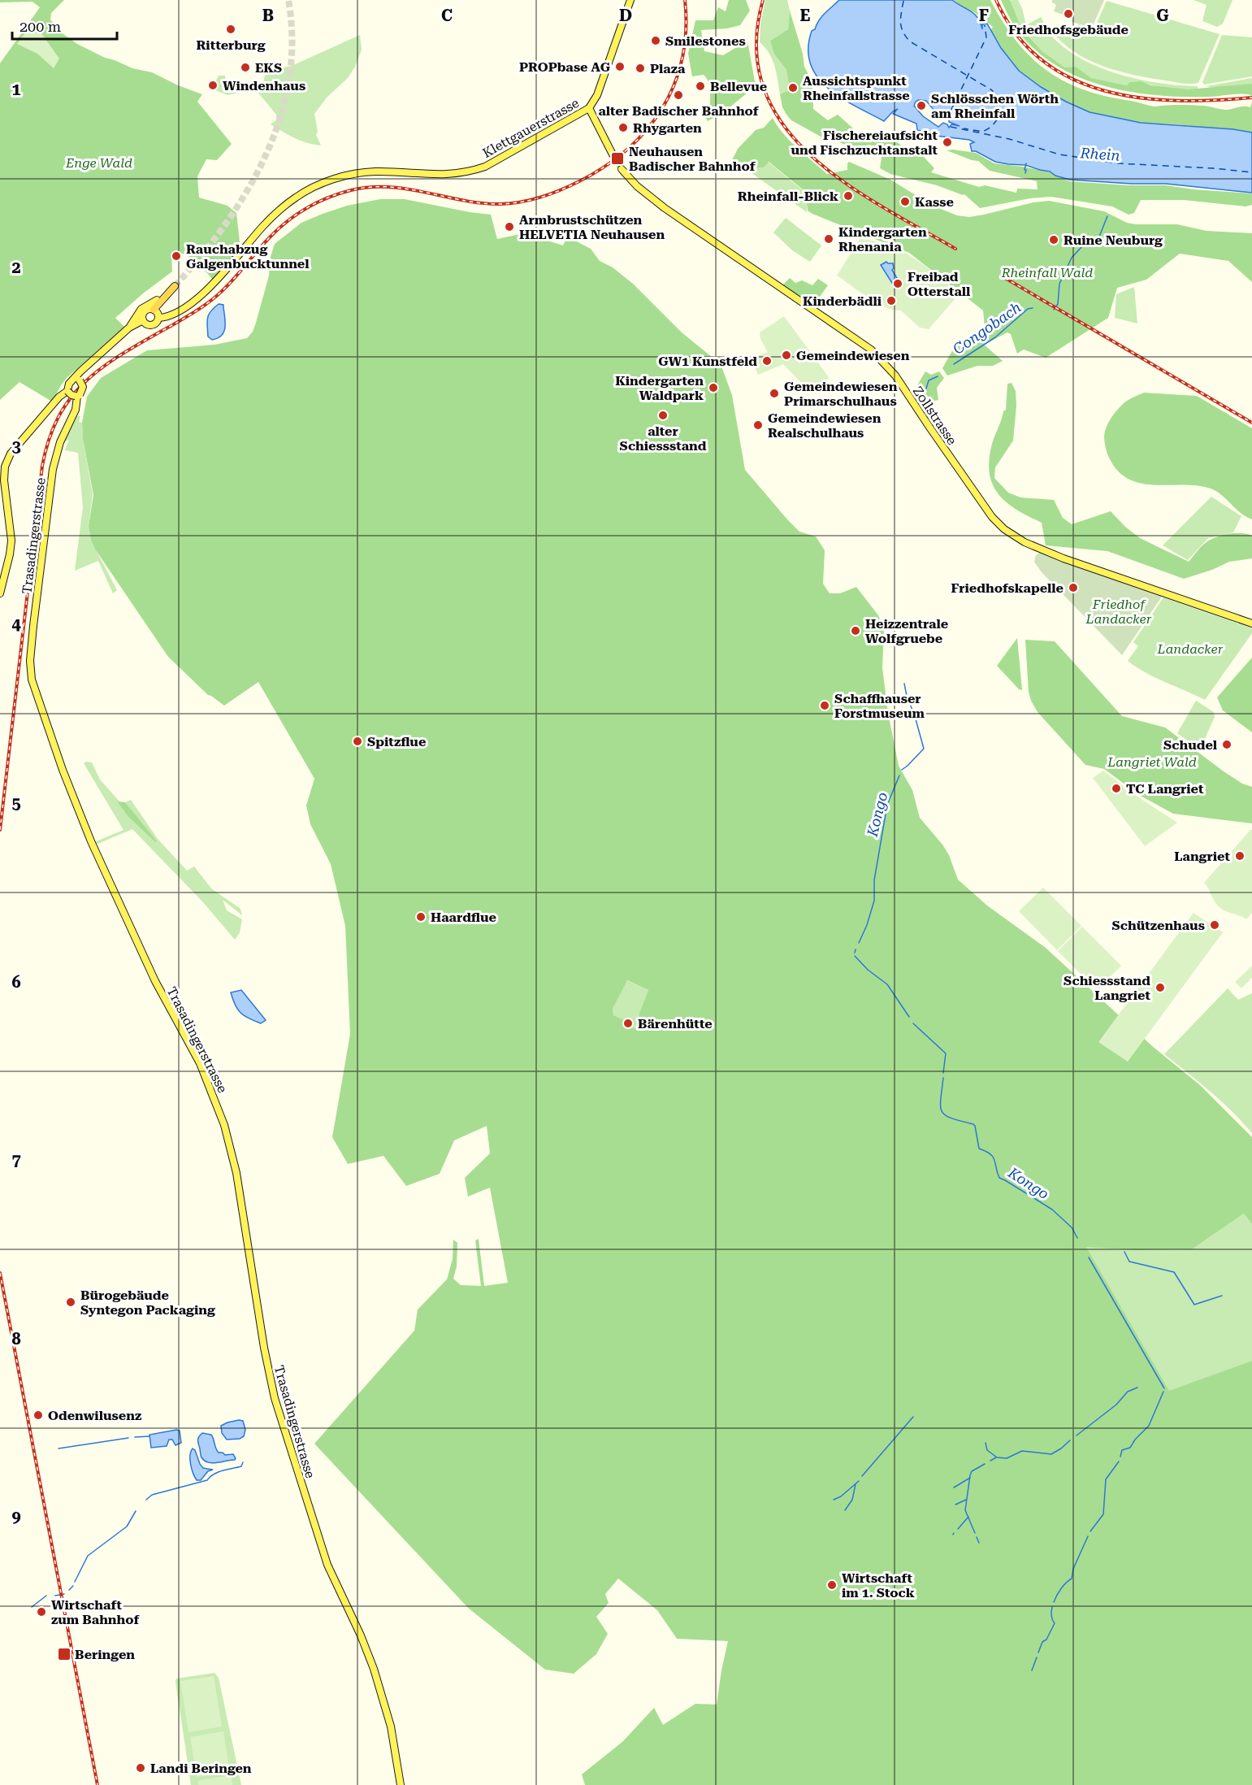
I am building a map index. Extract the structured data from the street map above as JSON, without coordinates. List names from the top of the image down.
{
  "streets": {
    "main road": ["Klettgauerstrasse", "Zollstrasse", "Trasadingerstrasse"]
  },
  "water": ["Rhein", "Congobach", "Kongo"],
  "parks": [
    "Enge Wald",
    "Rheinfall Wald",
    "Friedhof Landacker",
    "Landacker",
    "Langriet Wald"
  ],
  "places": {
    "other": [
      "Friedhofsgebäude",
      "Ritterburg",
      "Smilestones",
      "PROPbase AG",
      "EKS",
      "Plaza",
      "Windenhaus",
      "Bellevue",
      "Aussichtspunkt Rheinfallstrasse",
      "alter Badischer Bahnhof",
      "Schlösschen Wörth am Rheinfall",
      "Rhygarten",
      "Fischereiaufsicht und Fischzuchtanstalt",
      "Rheinfall-Blick",
      "Kasse",
      "Armbrustschützen HELVETIA Neuhausen",
      "Kindergarten Rhenania",
      "Ruine Neuburg",
      "Rauchabzug Galgenbucktunnel",
      "Freibad Otterstall",
      "Kinderbädli",
      "Gemeindewiesen",
      "GW1 Kunstfeld",
      "Kindergarten Waldpark",
      "Gemeindewiesen Primarschulhaus",
      "alter Schiessstand",
      "Gemeindewiesen Realschulhaus",
      "Friedhofskapelle",
      "Heizzentrale Wolfgruebe",
      "Schaffhauser Forstmuseum",
      "Spitzflue",
      "Schudel",
      "TC Langriet",
      "Langriet",
      "Haardflue",
      "Schützenhaus",
      "Schiessstand Langriet",
      "Bärenhütte",
      "Bürogebäude Syntegon Packaging",
      "Odenwilusenz",
      "Wirtschaft im 1. Stock",
      "Wirtschaft zum Bahnhof",
      "Landi Beringen"
    ],
    "transit": ["Neuhausen Badischer Bahnhof", "Beringen"]
  },
  "scale_bar": "200 m",
  "grid": {
    "columns": [
      "B",
      "C",
      "D",
      "E",
      "F",
      "G"
    ],
    "rows": [
      "1",
      "2",
      "3",
      "4",
      "5",
      "6",
      "7",
      "8",
      "9"
    ]
  }
}
